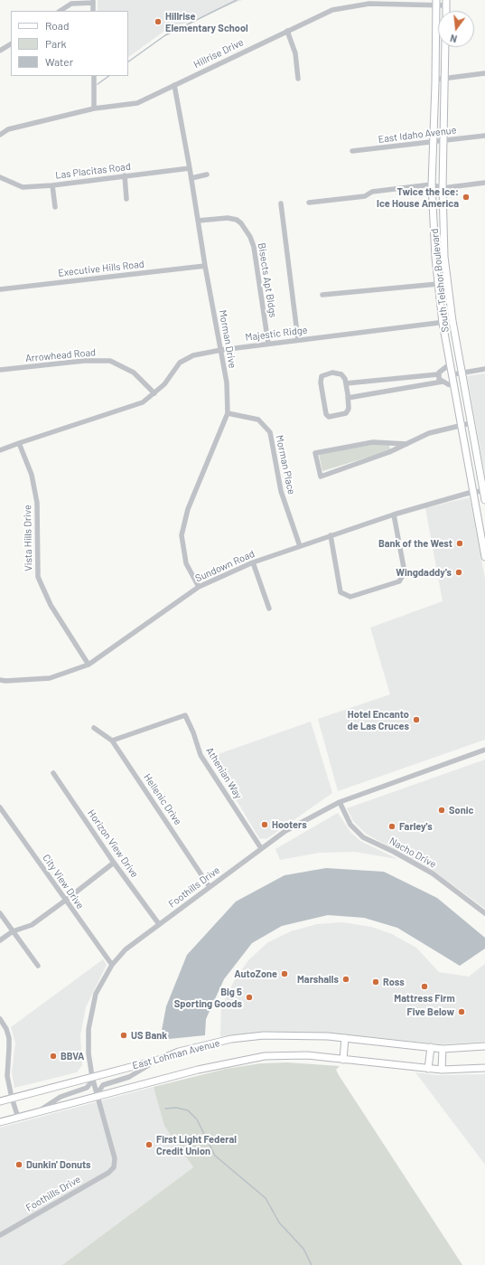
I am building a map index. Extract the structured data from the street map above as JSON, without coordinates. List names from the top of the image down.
{
  "streets": {
    "main road": ["South Telshor Boulevard", "East Lohman Avenue"],
    "street": [
      "Hillrise Drive",
      "East Idaho Avenue",
      "Las Placitas Road",
      "Executive Hills Road",
      "Bisects Apt Bldgs",
      "Majestic Ridge",
      "Morman Drive",
      "Arrowhead Road",
      "Morman Place",
      "Vista Hills Drive",
      "Sundown Road",
      "Athenian Way",
      "Hellenic Drive",
      "Horizon View Drive",
      "Nacho Drive",
      "City View Drive",
      "Foothills Drive"
    ]
  },
  "crossings": [
    ["Hillrise Drive", "South Telshor Boulevard"],
    ["Hillrise Drive", "Morman Drive"],
    ["East Idaho Avenue", "South Telshor Boulevard"],
    ["Las Placitas Road", "Morman Drive"],
    ["Executive Hills Road", "Morman Drive"],
    ["Bisects Apt Bldgs", "Majestic Ridge"],
    ["Bisects Apt Bldgs", "Morman Drive"],
    ["South Telshor Boulevard", "Majestic Ridge"],
    ["South Telshor Boulevard", "Sundown Road"],
    ["Majestic Ridge", "Morman Drive"],
    ["Majestic Ridge", "Arrowhead Road"],
    ["Majestic Ridge", "Vista Hills Drive"],
    ["Morman Drive", "Morman Place"],
    ["Morman Drive", "Sundown Road"],
    ["Morman Place", "Sundown Road"],
    ["Vista Hills Drive", "Sundown Road"],
    ["Athenian Way", "Hellenic Drive"],
    ["Athenian Way", "Foothills Drive"],
    ["Hellenic Drive", "Foothills Drive"],
    ["Horizon View Drive", "Foothills Drive"],
    ["Nacho Drive", "Foothills Drive"],
    ["City View Drive", "Foothills Drive"],
    ["Foothills Drive", "East Lohman Avenue"]
  ],
  "places": [
    "Hillrise Elementary School",
    "Twice the Ice: Ice House America",
    "Bank of the West",
    "Wingdaddy's",
    "Hotel Encanto de Las Cruces",
    "Sonic",
    "Hooters",
    "Farley's",
    "AutoZone",
    "Marshalls",
    "Ross",
    "Mattress Firm",
    "Big 5 Sporting Goods",
    "Five Below",
    "US Bank",
    "BBVA",
    "First Light Federal Credit Union",
    "Dunkin' Donuts"
  ],
  "legend": ["Road", "Park", "Water"],
  "north": "bottom"
}
